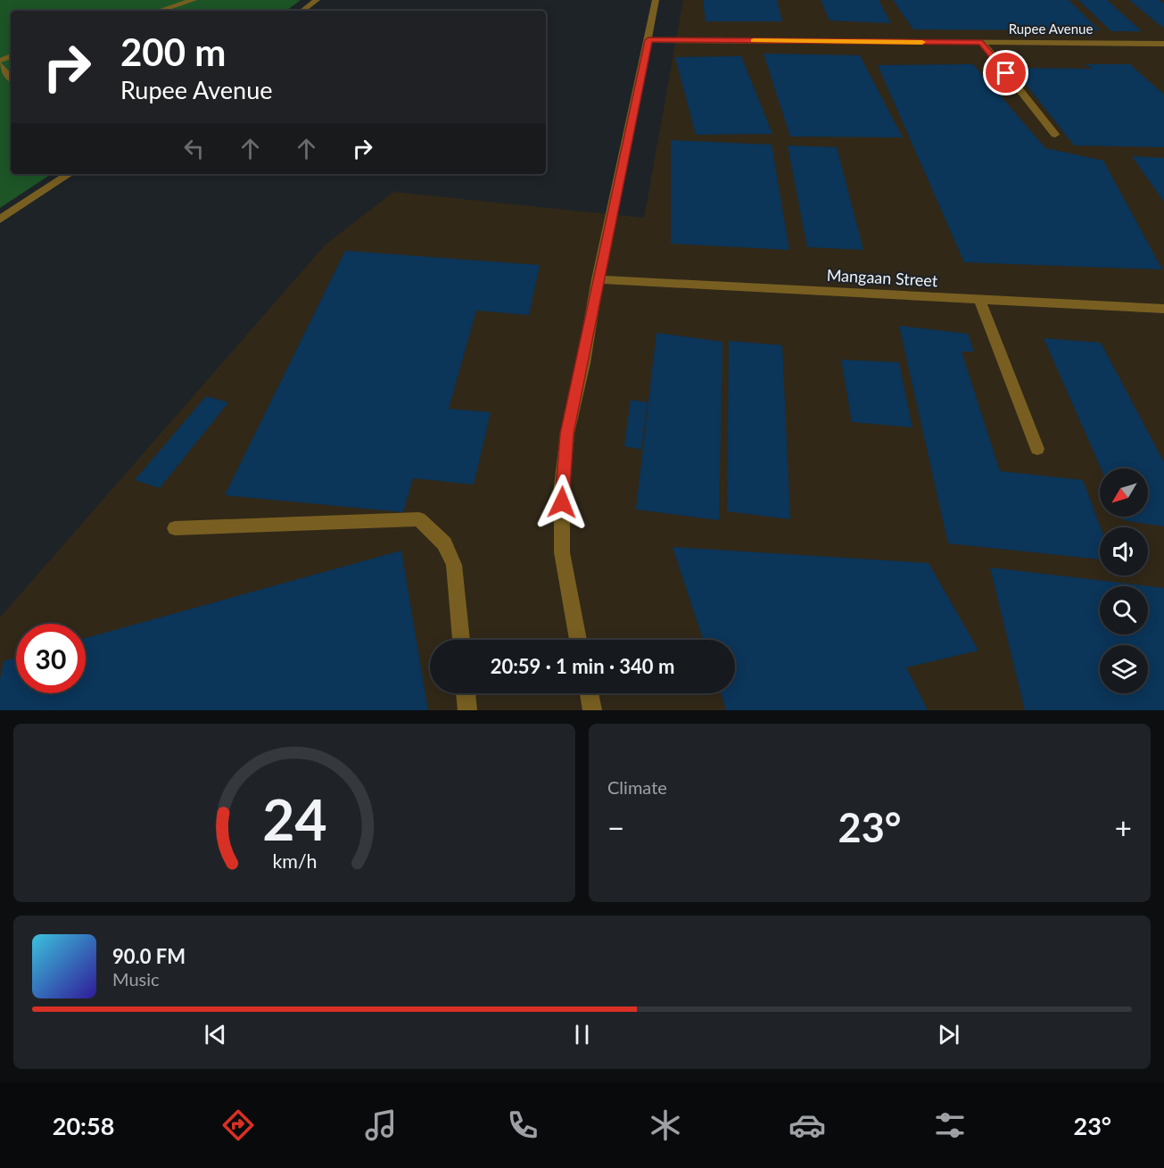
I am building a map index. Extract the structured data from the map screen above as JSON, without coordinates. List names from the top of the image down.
{
  "streets": {
    "street": ["Rupee Avenue", "Mangaan Street"]
  },
  "north": "bottom left",
  "page": {
    "turn": ["200 m", "Rupee Avenue"],
    "limit": "30",
    "trip": "20:59 · 1 min · 340 m",
    "tile": "Climate",
    "heat": ["−", "23°", "+"],
    "song": ["90.0 FM", "Music"],
    "tabs": ["20:58", "23°"],
    "gauge": ["24", "km/h"]
  }
}
